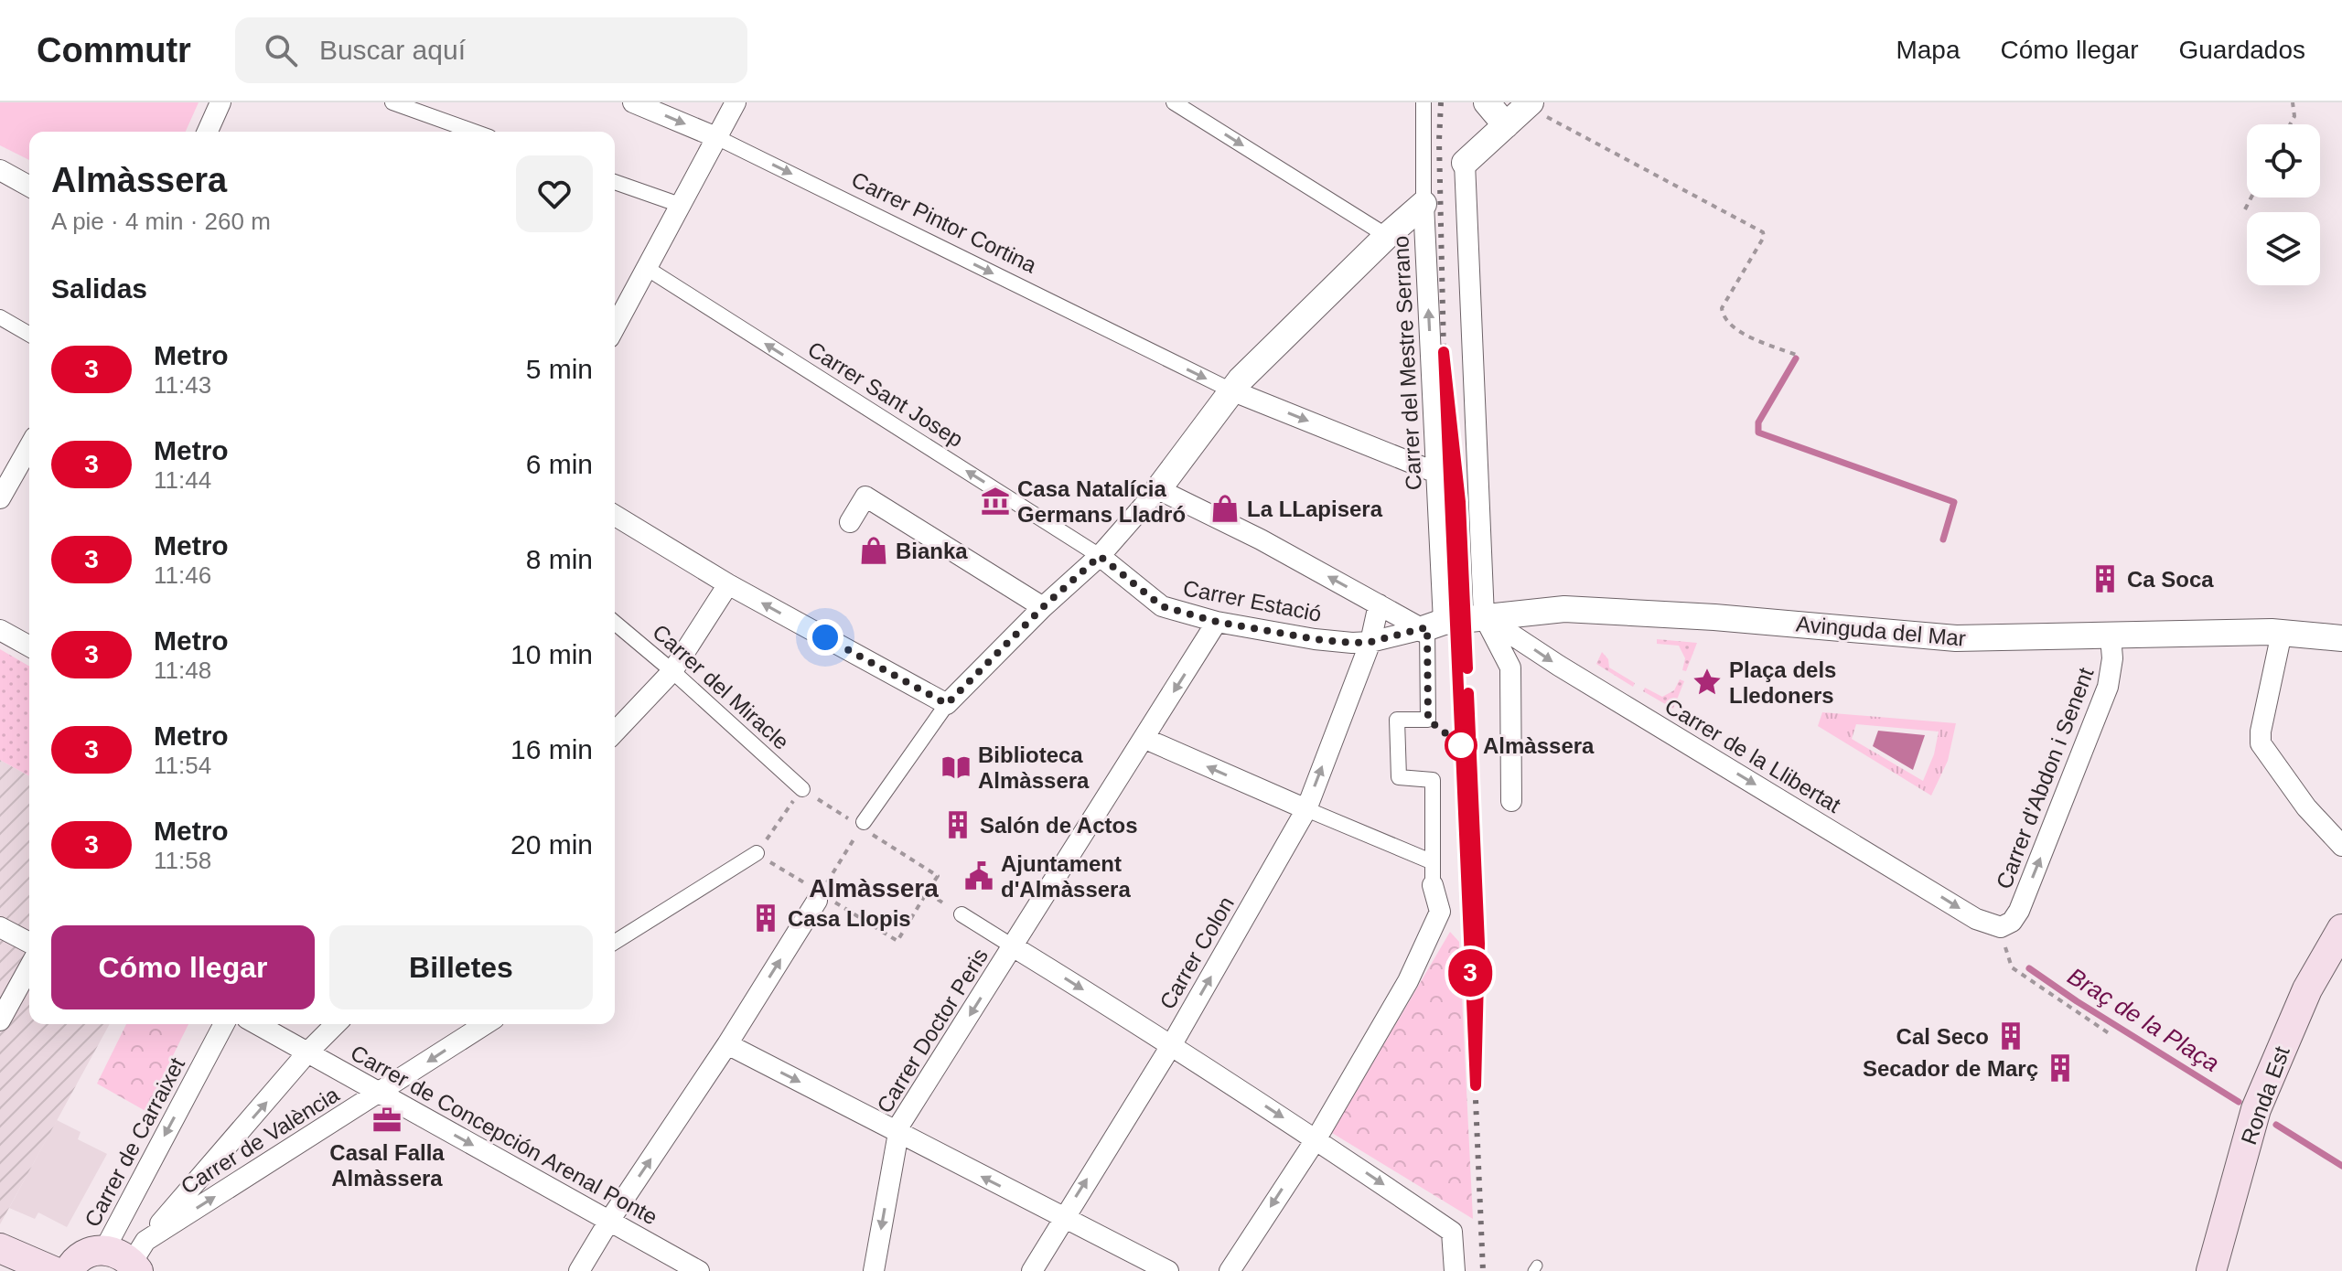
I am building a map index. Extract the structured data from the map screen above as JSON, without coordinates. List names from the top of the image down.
{
  "streets": {
    "main road": ["Ronda Est"],
    "street": [
      "Carrer Pintor Cortina",
      "Carrer del Mestre Serrano",
      "Carrer Sant Josep",
      "Carrer Estació",
      "Avinguda del Mar",
      "Carrer del Miracle",
      "Carrer de la Llibertat",
      "Carrer d'Abdon i Senent",
      "Carrer Colon",
      "Carrer Doctor Peris",
      "Carrer de Concepción Arenal Ponte",
      "Carrer de València",
      "Carrer de Carraixet"
    ]
  },
  "crossings": [
    ["Carrer del Mestre Serrano", "Avinguda del Mar"],
    ["Carrer Sant Josep", "Carrer Estació"],
    ["Carrer Estació", "Carrer Colon"],
    ["Carrer Estació", "Carrer Doctor Peris"],
    ["Avinguda del Mar", "Carrer de la Llibertat"],
    ["Avinguda del Mar", "Carrer d'Abdon i Senent"],
    ["Carrer de la Llibertat", "Carrer d'Abdon i Senent"],
    ["Carrer de Concepción Arenal Ponte", "Carrer de València"]
  ],
  "one_way": [
    "Carrer Pintor Cortina",
    "Carrer Sant Josep",
    "Carrer de la Llibertat",
    "Carrer d'Abdon i Senent",
    "Carrer Doctor Peris",
    "Carrer de Concepción Arenal Ponte"
  ],
  "districts": ["Almàssera"],
  "water": ["Braç de la Plaça"],
  "places": {
    "museum": ["Casa Natalícia Germans Lladró"],
    "shop": ["La LLapisera", "Bianka"],
    "building": [
      "Ca Soca",
      "Salón de Actos",
      "Casa Llopis",
      "Cal Seco",
      "Secador de Març"
    ],
    "place": ["Plaça dels Lledoners"],
    "other": ["Almàssera"],
    "library": ["Biblioteca Almàssera"],
    "public building": ["Ajuntament d'Almàssera"],
    "office": ["Casal Falla Almàssera"]
  },
  "lines": ["metro line 3"],
  "page": {
    "header": "Commutr",
    "search": "Buscar aquí",
    "nav": ["Mapa", "Cómo llegar", "Guardados"],
    "on_map": "3",
    "heading": [
      ["Almàssera", "A pie · 4 min · 260 m"],
      "Salidas"
    ],
    "list": [
      {
        "mark": "3",
        "name": "Metro",
        "note": "11:43",
        "value": "5 min"
      },
      {
        "mark": "3",
        "name": "Metro",
        "note": "11:44",
        "value": "6 min"
      },
      {
        "mark": "3",
        "name": "Metro",
        "note": "11:46",
        "value": "8 min"
      },
      {
        "mark": "3",
        "name": "Metro",
        "note": "11:48",
        "value": "10 min"
      },
      {
        "mark": "3",
        "name": "Metro",
        "note": "11:54",
        "value": "16 min"
      },
      {
        "mark": "3",
        "name": "Metro",
        "note": "11:58",
        "value": "20 min"
      }
    ],
    "buttons": ["Cómo llegar", "Billetes"]
  }
}
